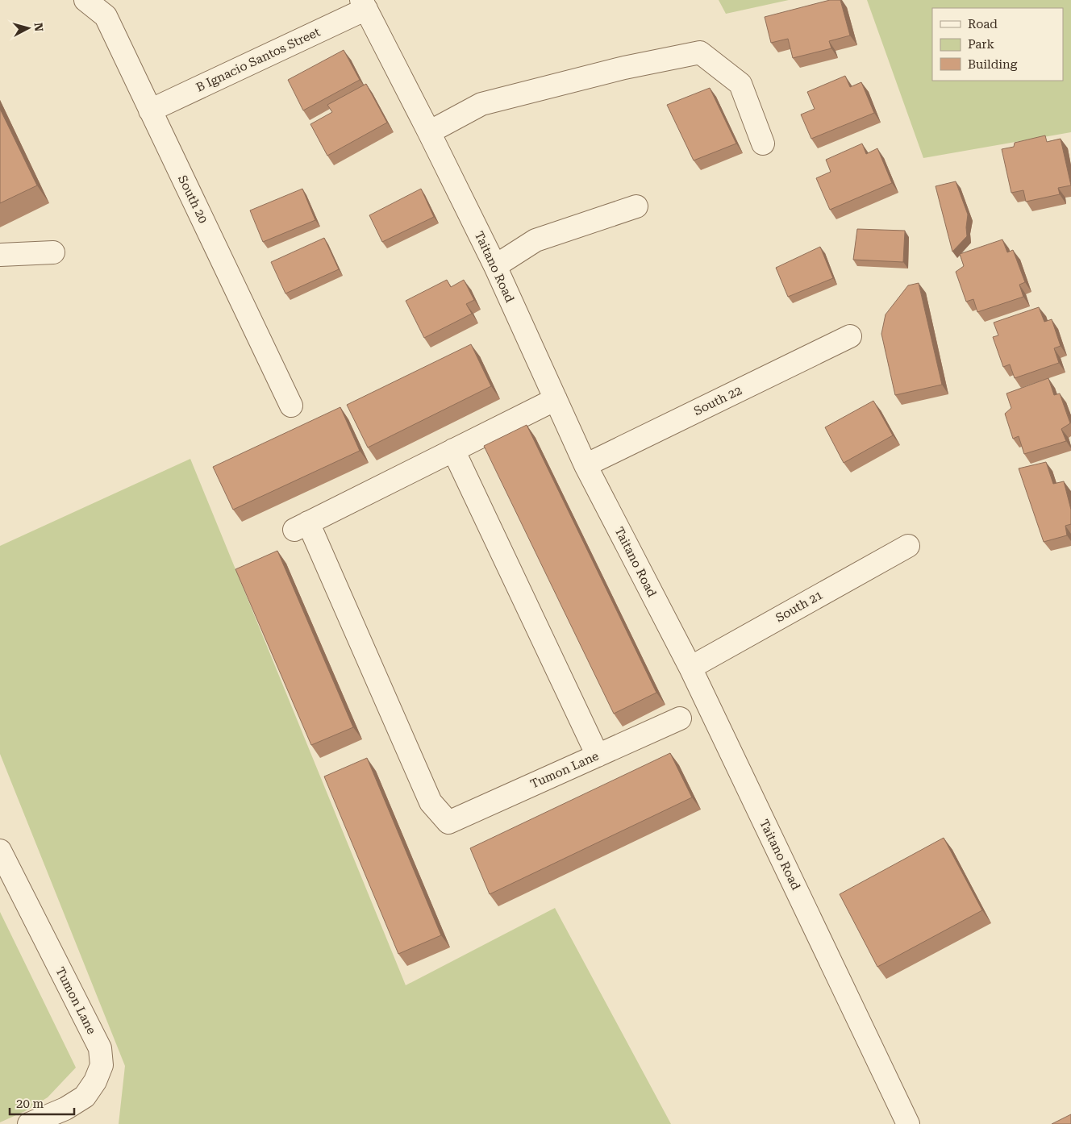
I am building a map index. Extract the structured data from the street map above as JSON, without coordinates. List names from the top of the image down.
{
  "streets": {
    "street": [
      "B Ignacio Santos Street",
      "South 20",
      "Taitano Road",
      "South 22",
      "South 21",
      "Tumon Lane"
    ]
  },
  "crossings": [
    ["B Ignacio Santos Street", "South 20"],
    ["B Ignacio Santos Street", "Taitano Road"],
    ["Taitano Road", "South 22"],
    ["Taitano Road", "South 21"]
  ],
  "legend": ["Road", "Park", "Building"],
  "scale_bar": "20 m",
  "north": "right"
}
